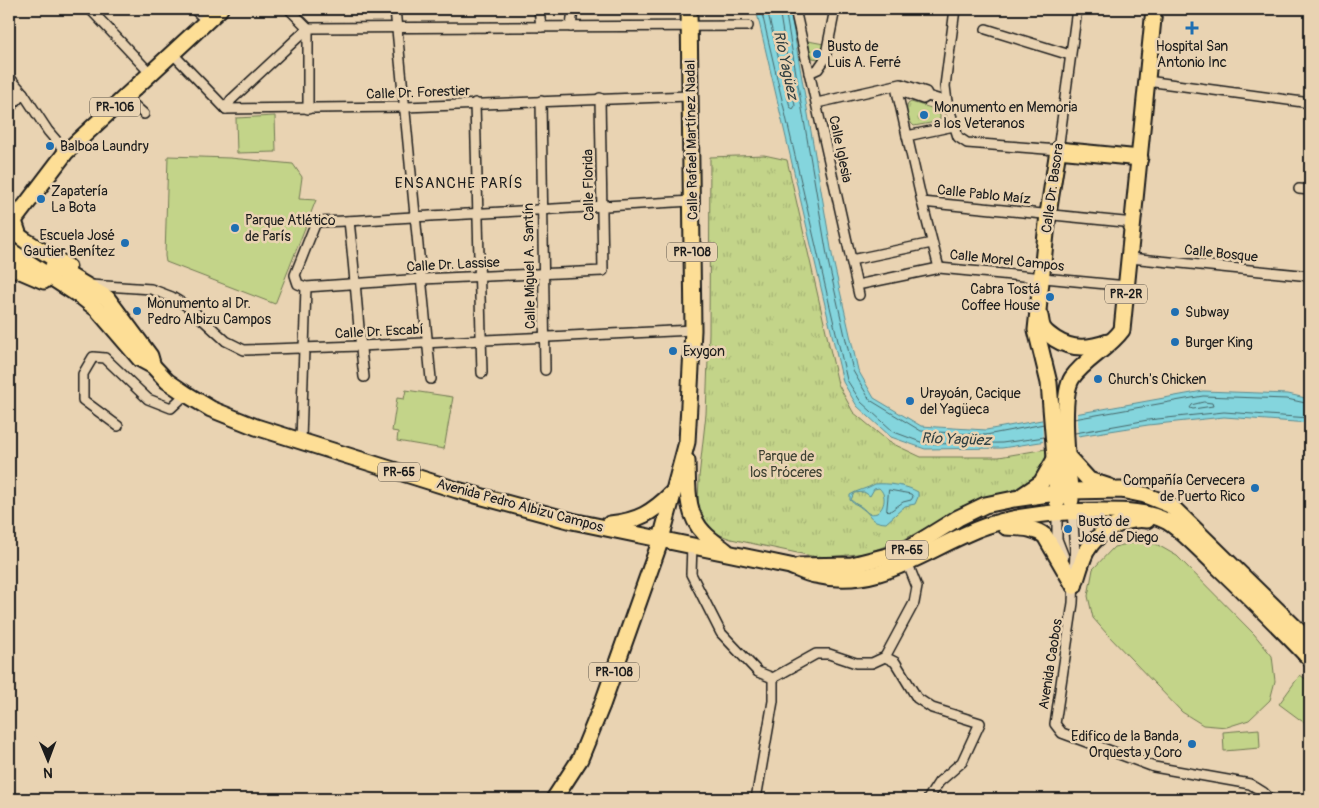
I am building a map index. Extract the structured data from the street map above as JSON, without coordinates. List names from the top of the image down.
{
  "streets": {
    "main road": [
      "PR-106",
      "Calle Rafael Martínez Nadal",
      "Calle Dr. Basora",
      "PR-108",
      "PR-2R",
      "PR-65",
      "Avenida Pedro Albizu Campos"
    ],
    "street": [
      "Calle Dr. Forestier",
      "Calle Iglesia",
      "Calle Florida",
      "Calle Pablo Maíz",
      "Calle Bosque",
      "Calle Morel Campos",
      "Calle Dr. Lassise",
      "Calle Miguel A. Santín",
      "Calle Dr. Escabí",
      "Avenida Caobos"
    ]
  },
  "crossings": [
    ["Calle Dr. Forestier", "Calle Rafael Martínez Nadal"],
    ["Calle Dr. Forestier", "Calle Florida"],
    ["Calle Dr. Forestier", "Calle Miguel A. Santín"],
    ["Calle Rafael Martínez Nadal", "PR-108"],
    ["Calle Rafael Martínez Nadal", "Calle Dr. Escabí"],
    ["Calle Rafael Martínez Nadal", "Avenida Pedro Albizu Campos"],
    ["Calle Iglesia", "Calle Morel Campos"],
    ["Calle Florida", "Calle Dr. Lassise"],
    ["Calle Dr. Basora", "Calle Pablo Maíz"],
    ["Calle Dr. Basora", "Calle Morel Campos"],
    ["Calle Dr. Basora", "PR-2R"],
    ["Calle Pablo Maíz", "PR-2R"],
    ["PR-108", "Avenida Pedro Albizu Campos"],
    ["Calle Bosque", "PR-2R"],
    ["Calle Morel Campos", "PR-2R"],
    ["Calle Dr. Lassise", "Calle Miguel A. Santín"],
    ["Calle Miguel A. Santín", "Calle Dr. Escabí"],
    ["PR-2R", "Avenida Pedro Albizu Campos"],
    ["PR-2R", "Avenida Caobos"],
    ["Calle Dr. Escabí", "Avenida Pedro Albizu Campos"],
    ["Avenida Pedro Albizu Campos", "Avenida Caobos"]
  ],
  "districts": ["ENSANCHE PARÍS"],
  "water": ["Río Yagüez"],
  "parks": ["Parque de los Próceres"],
  "places": {
    "health": ["Hospital San Antonio Inc"],
    "other": [
      "Busto de Luis A. Ferré",
      "Monumento en Memoria a los Veteranos",
      "Balboa Laundry",
      "Zapatería La Bota",
      "Parque Atlético de París",
      "Escuela José Gautier Benítez",
      "Cabra Tostá Coffee House",
      "Monumento al Dr. Pedro Albizu Campos",
      "Subway",
      "Burger King",
      "Exygon",
      "Church's Chicken",
      "Urayoán, Cacique del Yagüeca",
      "Compañía Cervecera de Puerto Rico",
      "Busto de José de Diego",
      "Edifico de la Banda, Orquesta y Coro"
    ]
  },
  "north": "bottom"
}
